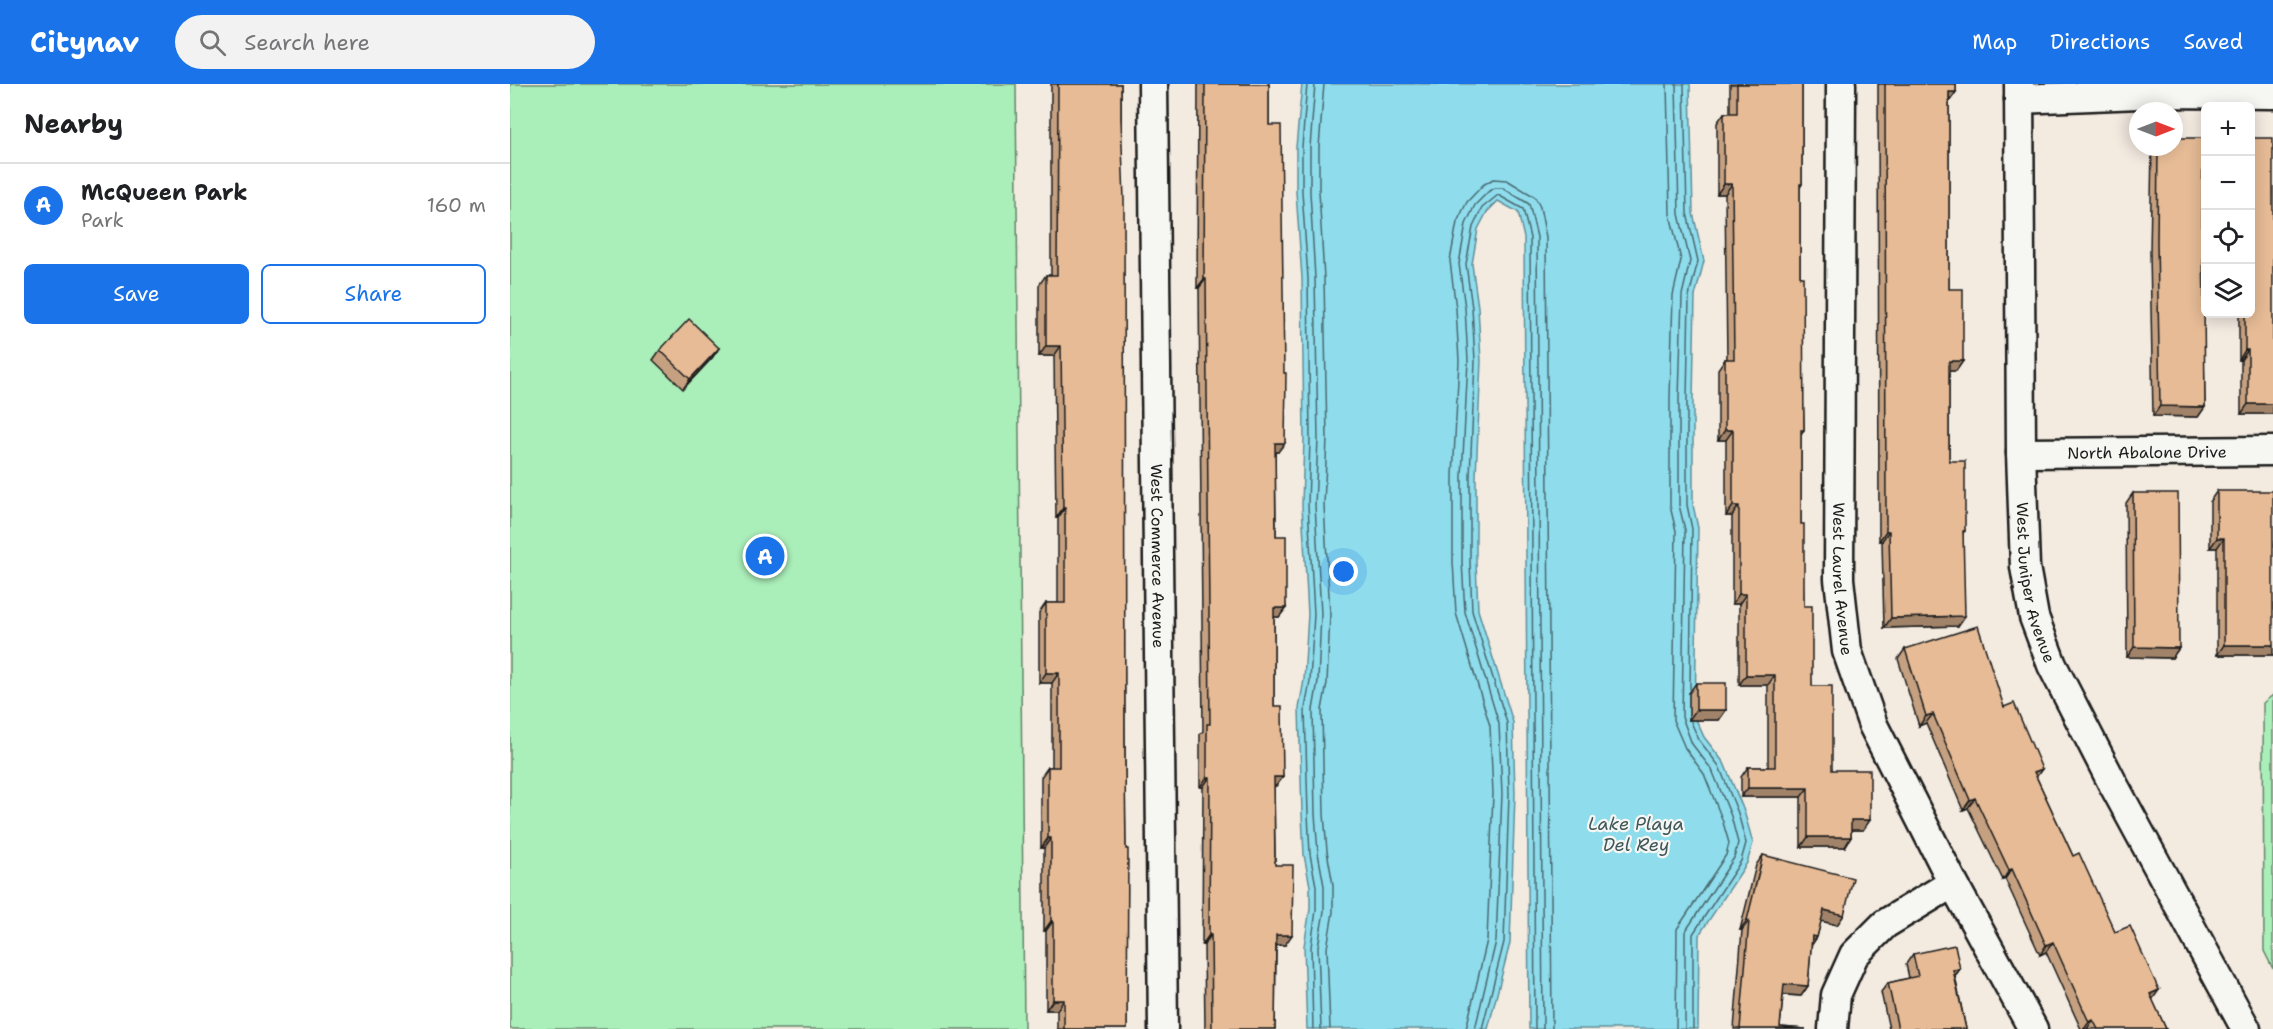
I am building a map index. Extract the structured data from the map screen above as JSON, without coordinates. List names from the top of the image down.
{
  "streets": {
    "street": [
      "North Abalone Drive",
      "West Commerce Avenue",
      "West Laurel Avenue",
      "West Juniper Avenue"
    ]
  },
  "crossings": [
    ["North Abalone Drive", "West Juniper Avenue"]
  ],
  "water": ["Lake Playa Del Rey"],
  "north": "right",
  "page": {
    "header": "Citynav",
    "search": "Search here",
    "nav": ["Map", "Directions", "Saved"],
    "heading": "Nearby",
    "map_buttons": ["+", "−"],
    "list": [
      {
        "mark": "A",
        "name": "McQueen Park",
        "note": "Park",
        "value": "160 m"
      }
    ],
    "buttons": ["Save", "Share"],
    "pins": "A"
  }
}
